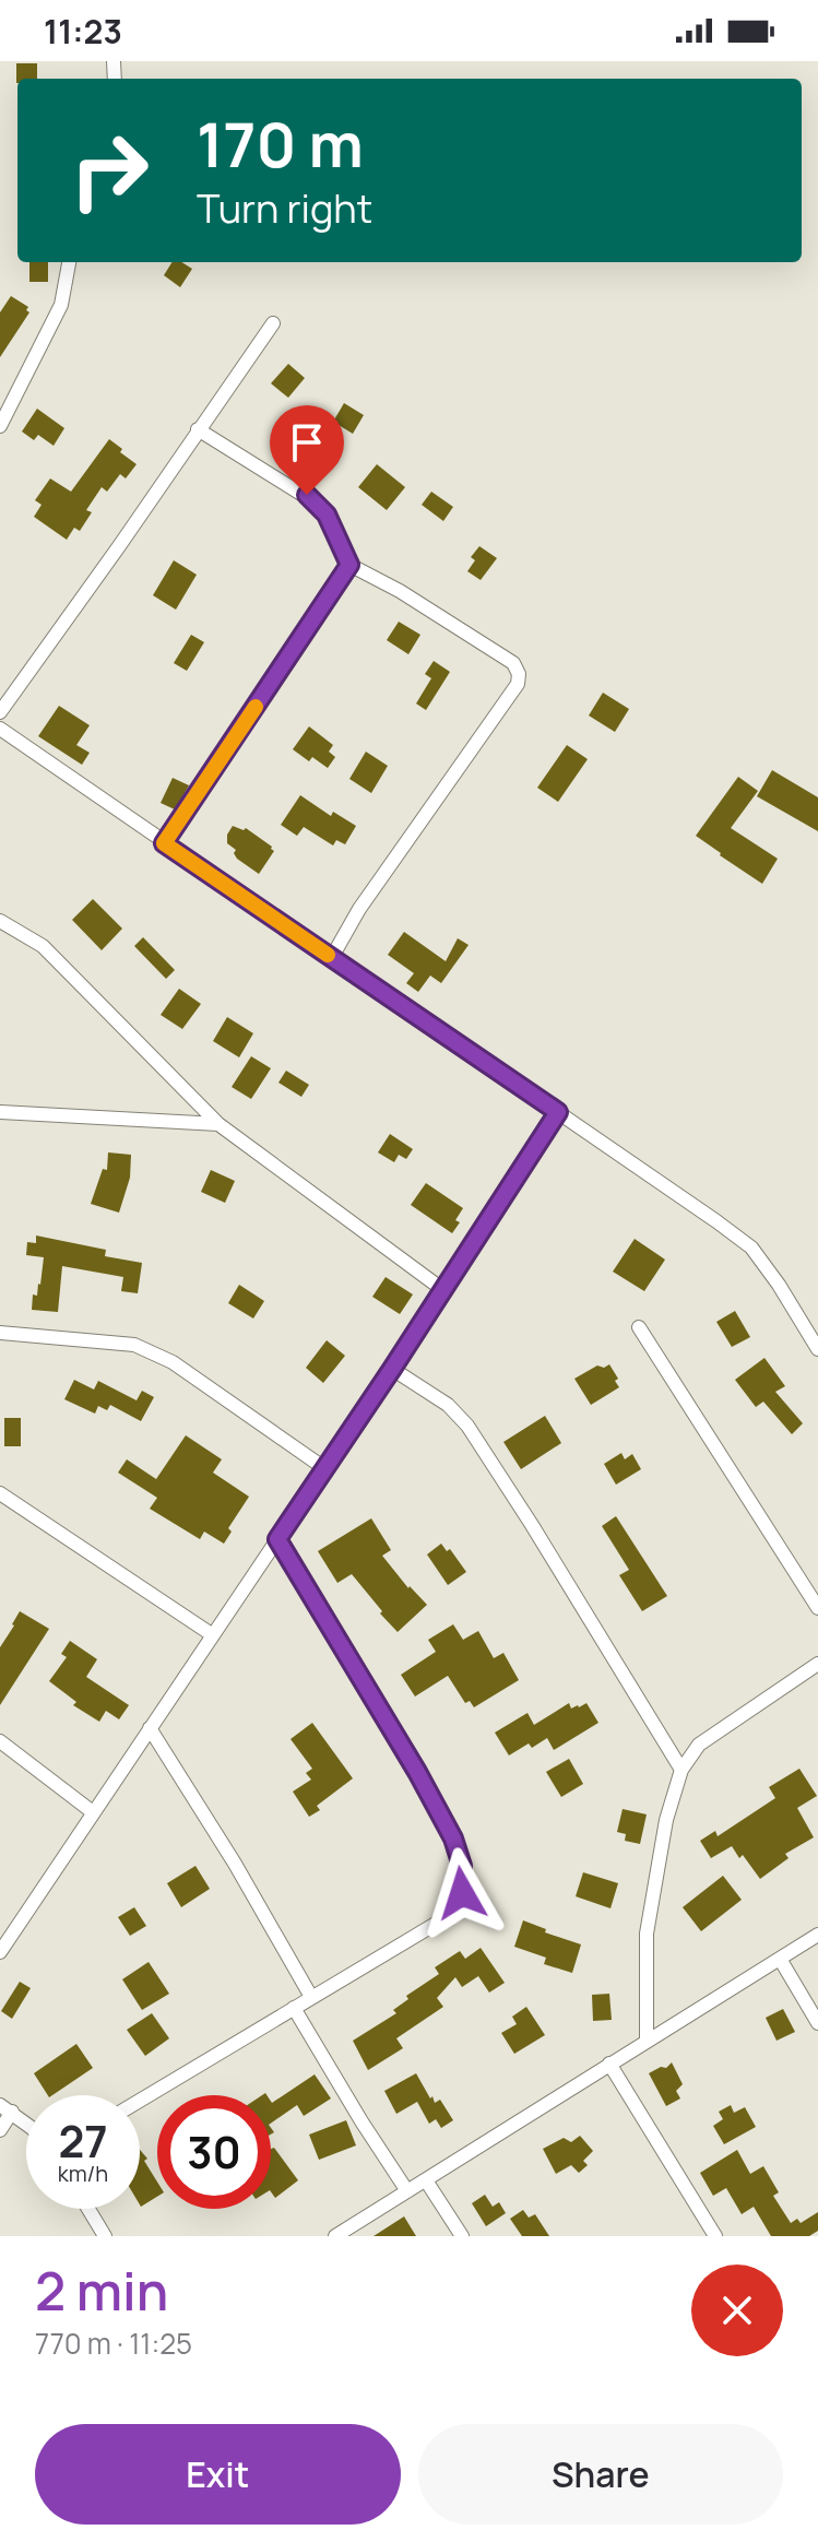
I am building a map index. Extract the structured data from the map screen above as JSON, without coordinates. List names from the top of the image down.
{
  "page": {
    "status": "11:23",
    "turn": ["170 m", "Turn right"],
    "speed": "27 km/h",
    "limit": "30",
    "heading": ["2 min", "770 m · 11:25"],
    "buttons": ["Exit", "Share"]
  }
}
